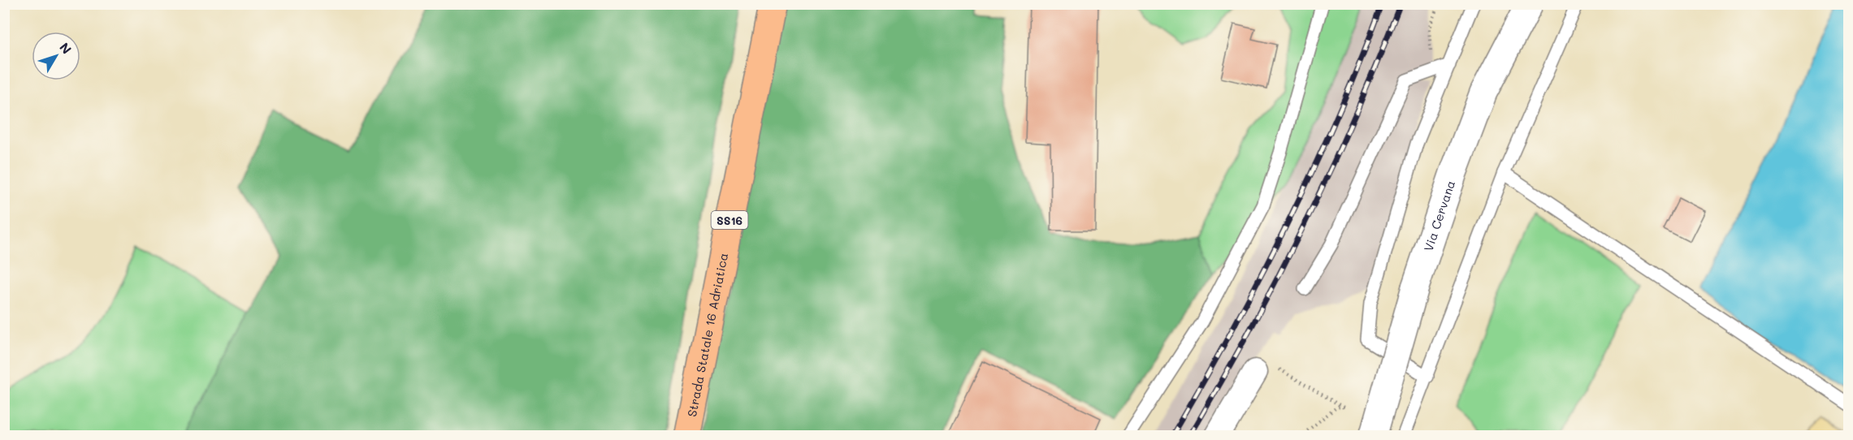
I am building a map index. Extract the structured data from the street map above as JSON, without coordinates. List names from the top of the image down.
{
  "streets": {
    "main road": ["SS16", "Strada Statale 16 Adriatica"],
    "street": ["Via Cervana"]
  },
  "north": "top right"
}
